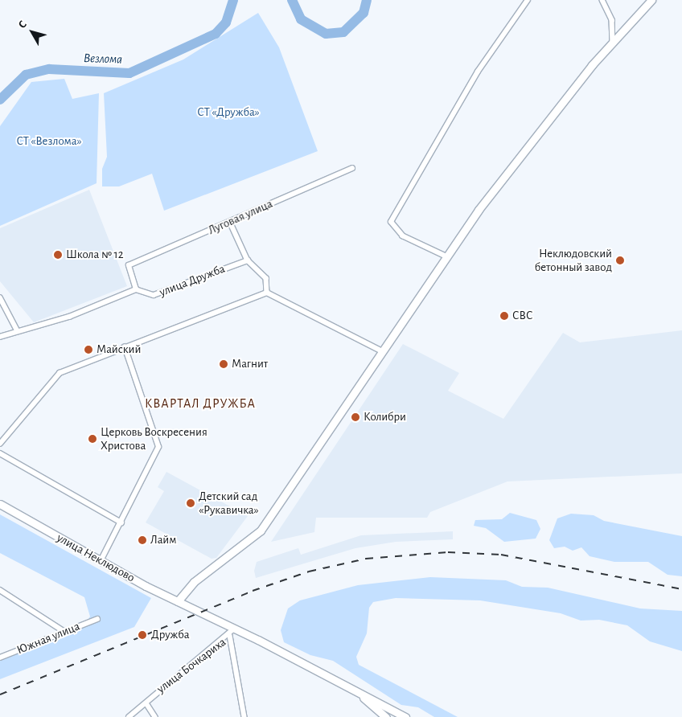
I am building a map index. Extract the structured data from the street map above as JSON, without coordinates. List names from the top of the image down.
{
  "streets": {
    "street": [
      "Луговая улица",
      "улица Дружба",
      "улица Неклюдово",
      "Южная улица",
      "улица Бочкариха"
    ]
  },
  "crossings": [
    ["Луговая улица", "улица Дружба"],
    ["улица Неклюдово", "улица Бочкариха"]
  ],
  "districts": ["КВАРТАЛ ДРУЖБА"],
  "water": ["Везлома"],
  "parks": ["СТ «Дружба»", "СТ «Везлома»"],
  "places": [
    "Школа № 12",
    "Неклюдовский бетонный завод",
    "СВС",
    "Майский",
    "Магнит",
    "Колибри",
    "Церковь Воскресения Христова",
    "Детский сад «Рукавичка»",
    "Лайм",
    "Дружба"
  ],
  "north": "top left"
}
